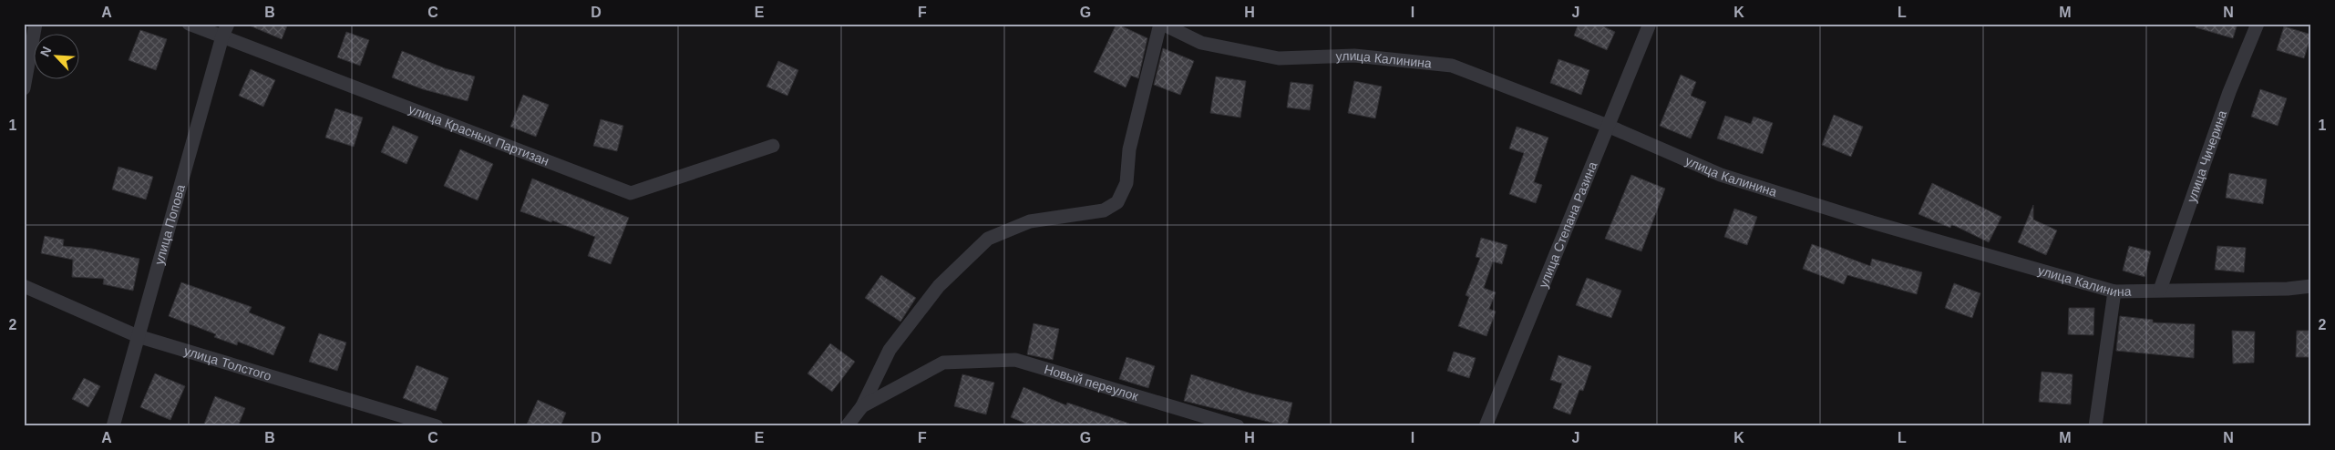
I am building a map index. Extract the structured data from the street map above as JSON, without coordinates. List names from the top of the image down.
{
  "streets": {
    "street": [
      "улица Калинина",
      "улица Красных Партизан",
      "улица Чичерина",
      "улица Попова",
      "улица Степана Разина",
      "улица Толстого",
      "Новый переулок"
    ]
  },
  "crossings": [
    ["улица Калинина", "улица Чичерина"],
    ["улица Калинина", "улица Степана Разина"],
    ["улица Красных Партизан", "улица Попова"],
    ["улица Попова", "улица Толстого"]
  ],
  "north": "top left",
  "grid": {
    "columns": [
      "A",
      "B",
      "C",
      "D",
      "E",
      "F",
      "G",
      "H",
      "I",
      "J",
      "K",
      "L",
      "M",
      "N"
    ],
    "rows": ["1", "2"]
  }
}
